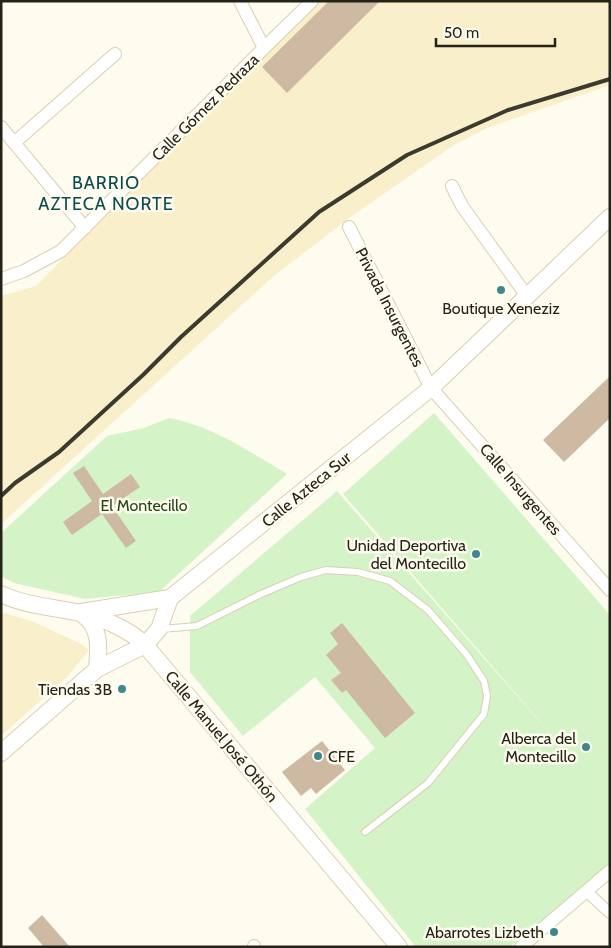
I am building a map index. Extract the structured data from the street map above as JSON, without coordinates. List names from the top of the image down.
{
  "streets": {
    "street": [
      "Calle Gómez Pedraza",
      "Privada Insurgentes",
      "Calle Azteca Sur",
      "Calle Insurgentes",
      "Calle Manuel José Othón"
    ]
  },
  "crossings": [
    ["Privada Insurgentes", "Calle Azteca Sur"],
    ["Privada Insurgentes", "Calle Insurgentes"],
    ["Calle Azteca Sur", "Calle Insurgentes"]
  ],
  "districts": ["BARRIO AZTECA NORTE"],
  "parks": ["El Montecillo"],
  "places": [
    "Boutique Xeneziz",
    "Unidad Deportiva del Montecillo",
    "Tiendas 3B",
    "Alberca del Montecillo",
    "CFE",
    "Abarrotes Lizbeth"
  ],
  "scale_bar": "50 m"
}
